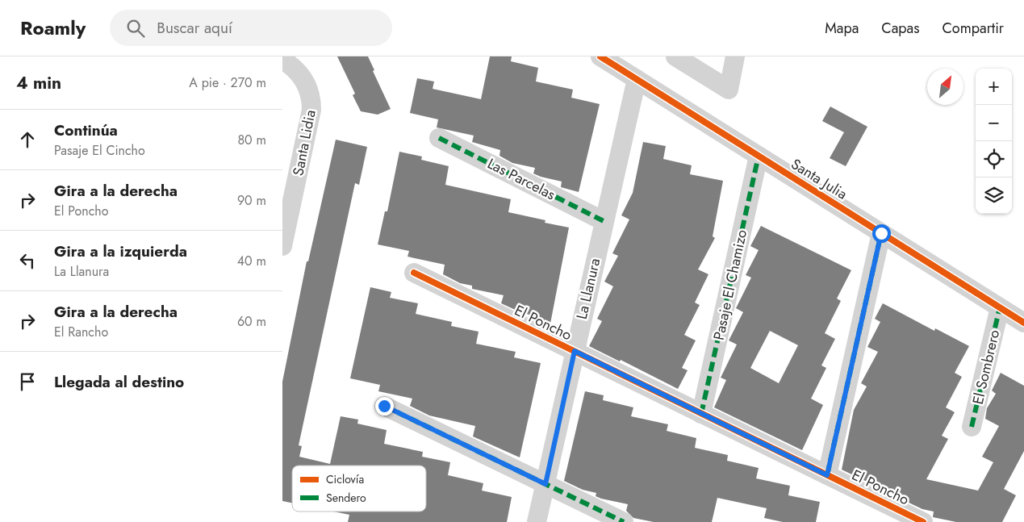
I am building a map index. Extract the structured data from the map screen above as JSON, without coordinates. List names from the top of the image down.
{
  "streets": {
    "street": [
      "Santa Lidia",
      "Las Parcelas",
      "Santa Julia",
      "Pasaje El Chamizo",
      "La Llanura",
      "El Poncho",
      "El Sombrero"
    ]
  },
  "crossings": [
    ["Las Parcelas", "La Llanura"],
    ["Santa Julia", "Pasaje El Chamizo"],
    ["Santa Julia", "La Llanura"],
    ["Santa Julia", "El Sombrero"],
    ["Pasaje El Chamizo", "El Poncho"],
    ["La Llanura", "El Poncho"]
  ],
  "legend": ["Ciclovía", "Sendero"],
  "north": "top right",
  "page": {
    "header": "Roamly",
    "search": "Buscar aquí",
    "nav": ["Mapa", "Capas", "Compartir"],
    "heading": ["4 min", "A pie · 270 m"],
    "map_buttons": ["+", "−"],
    "list": [
      ["Continúa", "Pasaje El Cincho", "80 m"],
      ["Gira a la derecha", "El Poncho", "90 m"],
      ["Gira a la izquierda", "La Llanura", "40 m"],
      ["Gira a la derecha", "El Rancho", "60 m"],
      "Llegada al destino"
    ]
  }
}
